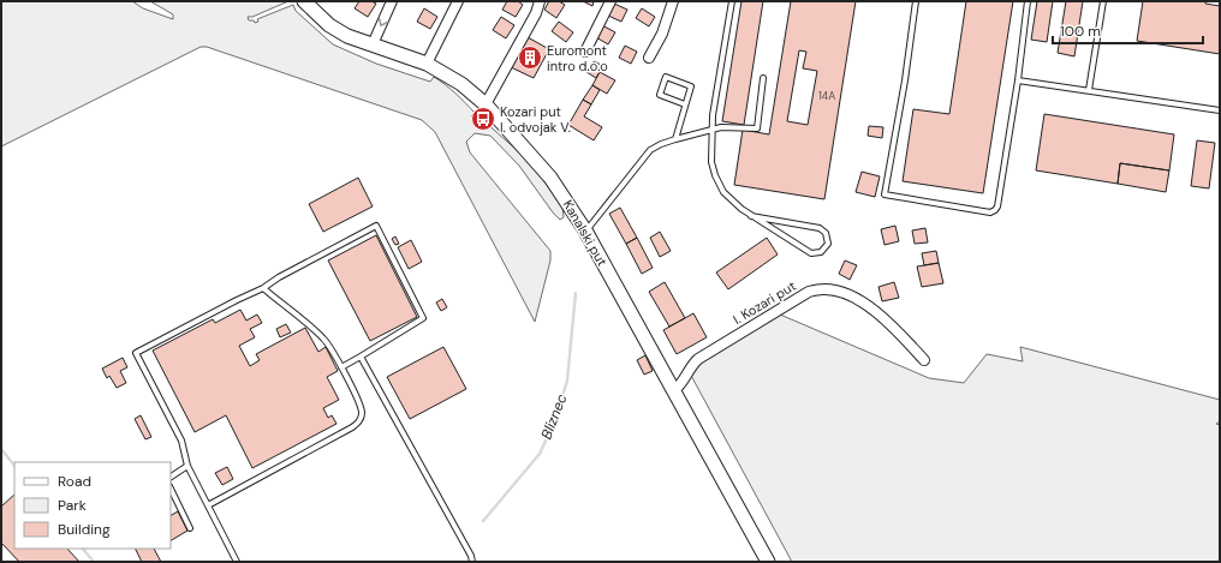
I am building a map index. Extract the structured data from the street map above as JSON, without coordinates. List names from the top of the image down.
{
  "streets": {
    "street": ["Kanalski put", "I. Kozari put"]
  },
  "crossings": [
    ["Kanalski put", "I. Kozari put"]
  ],
  "water": ["Bliznec"],
  "places": {
    "building": ["Euromont intro d.o.o"],
    "bus stop": ["Kozari put I. odvojak V."]
  },
  "house_numbers": ["14A"],
  "legend": ["Road", "Park", "Building"],
  "scale_bar": "100 m"
}
